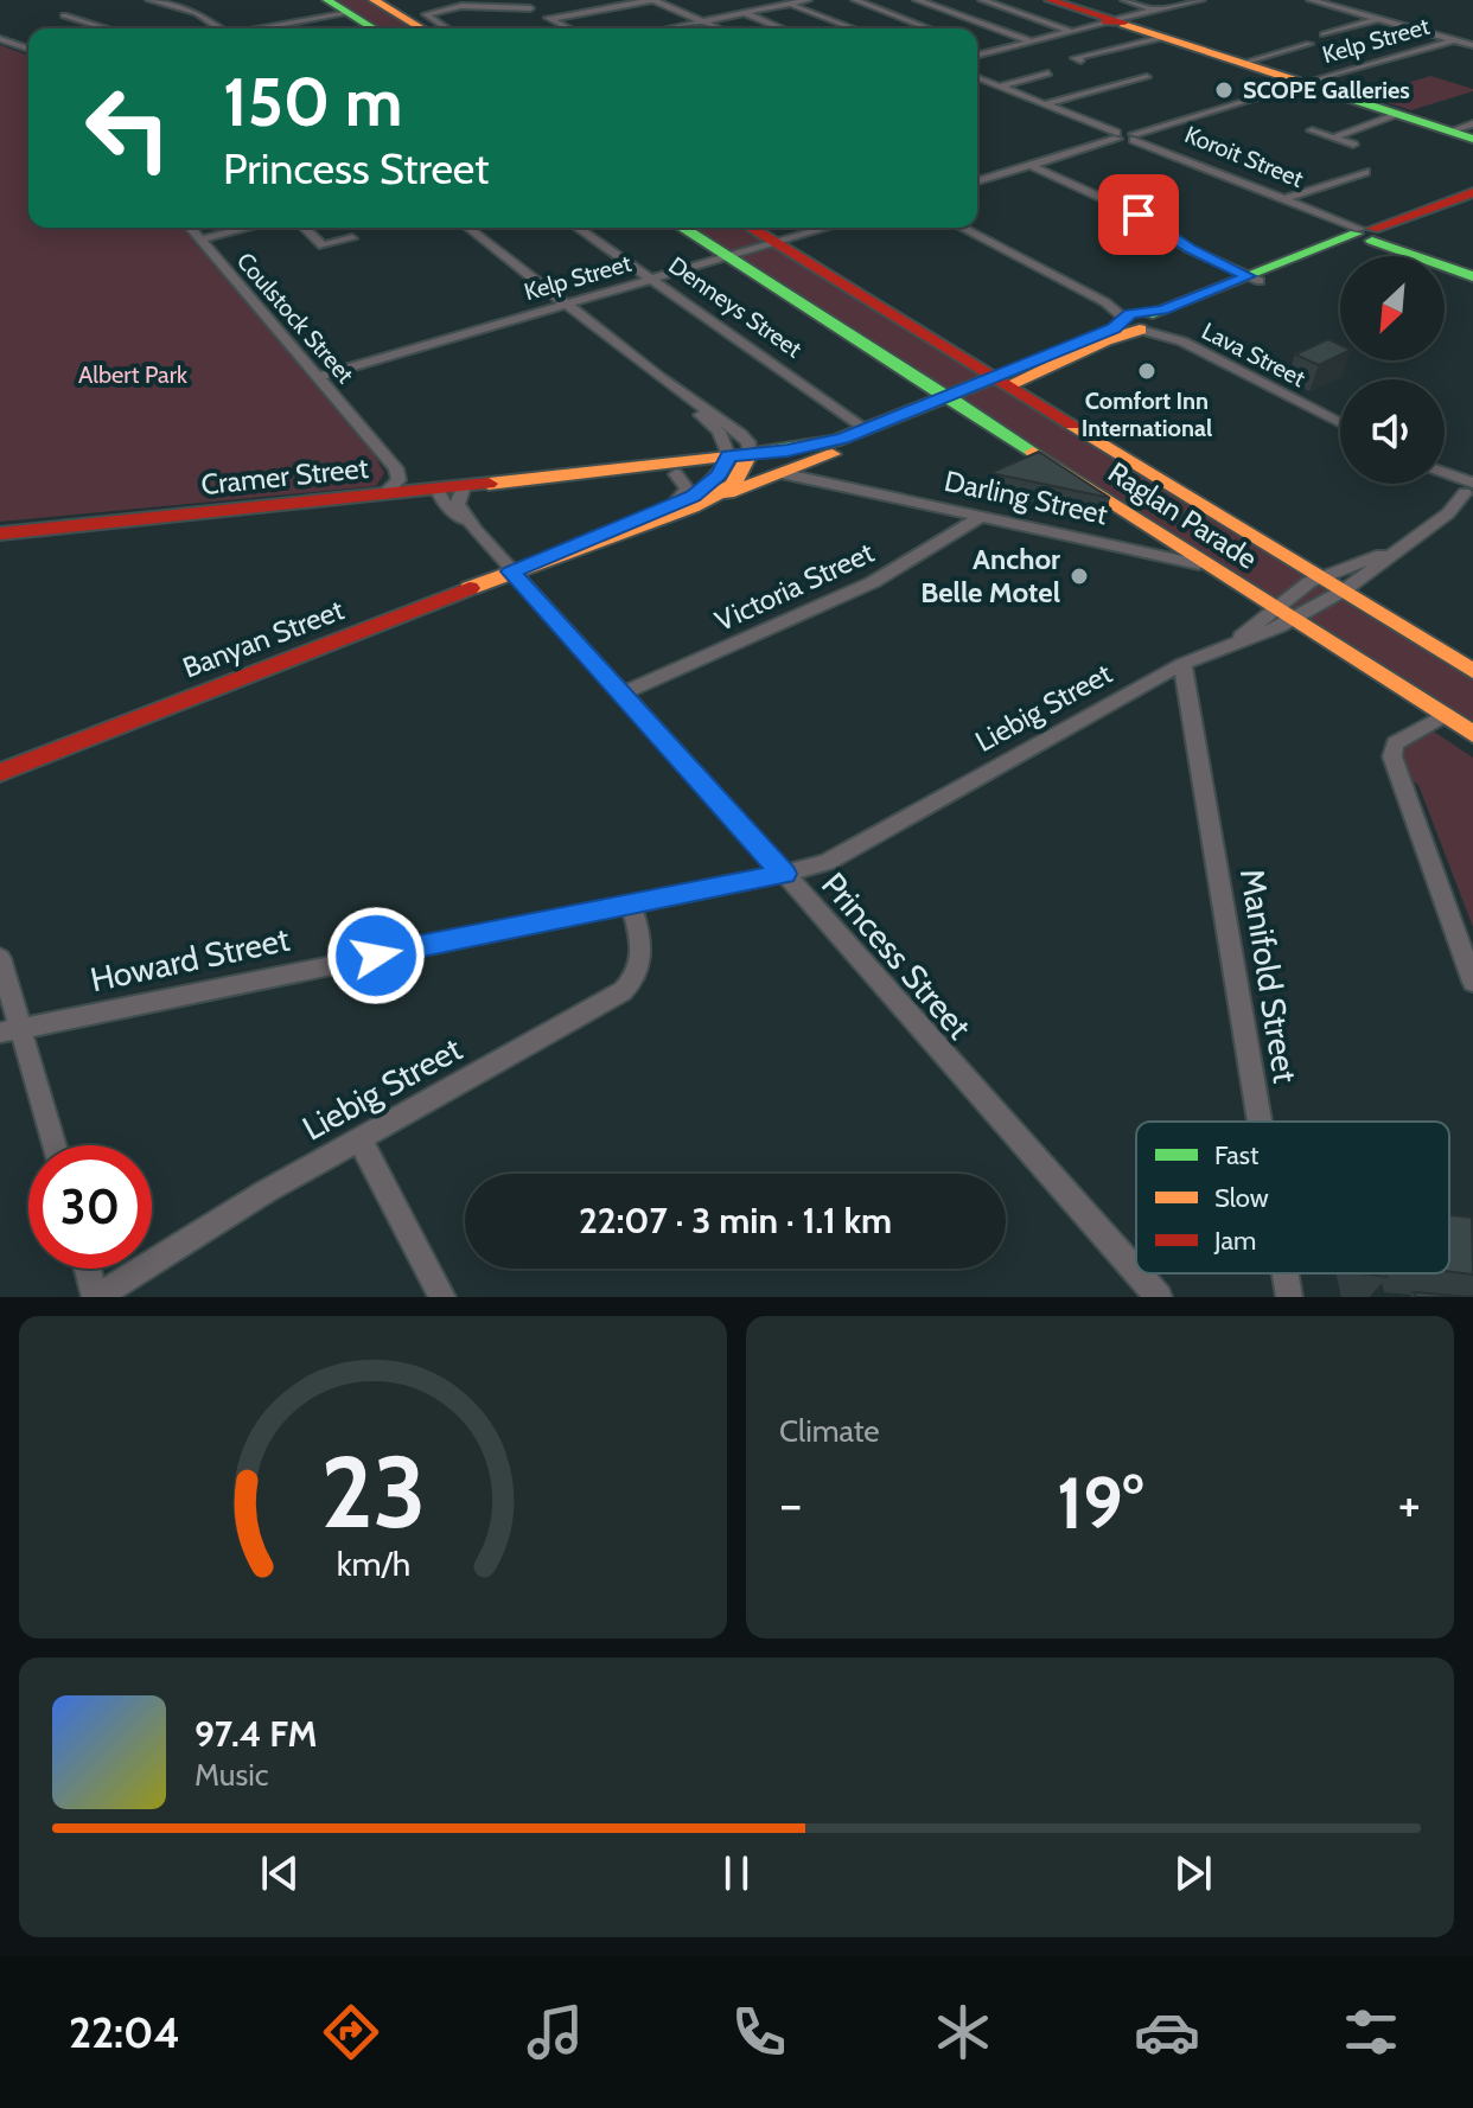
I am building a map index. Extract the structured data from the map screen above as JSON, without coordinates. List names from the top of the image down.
{
  "streets": {
    "main road": [
      "Koroit Street",
      "Cramer Street",
      "Raglan Parade",
      "Banyan Street"
    ],
    "street": [
      "Kelp Street",
      "Denneys Street",
      "Coulstock Street",
      "Lava Street",
      "Darling Street",
      "Victoria Street",
      "Liebig Street",
      "Princess Street",
      "Howard Street",
      "Manifold Street"
    ]
  },
  "crossings": [
    ["Kelp Street", "Koroit Street"],
    ["Kelp Street", "Denneys Street"],
    ["Kelp Street", "Coulstock Street"],
    ["Kelp Street", "Raglan Parade"],
    ["Coulstock Street", "Cramer Street"],
    ["Coulstock Street", "Princess Street"],
    ["Cramer Street", "Darling Street"],
    ["Cramer Street", "Banyan Street"],
    ["Cramer Street", "Princess Street"],
    ["Darling Street", "Raglan Parade"],
    ["Darling Street", "Victoria Street"],
    ["Darling Street", "Banyan Street"],
    ["Raglan Parade", "Liebig Street"],
    ["Victoria Street", "Princess Street"],
    ["Banyan Street", "Princess Street"],
    ["Liebig Street", "Princess Street"],
    ["Liebig Street", "Howard Street"],
    ["Liebig Street", "Manifold Street"],
    ["Princess Street", "Howard Street"]
  ],
  "parks": ["Albert Park"],
  "places": ["SCOPE Galleries", "Comfort Inn International", "Anchor Belle Motel"],
  "legend": ["Fast", "Slow", "Jam"],
  "north": "bottom left",
  "page": {
    "turn": ["150 m", "Princess Street"],
    "limit": "30",
    "trip": "22:07 · 3 min · 1.1 km",
    "tile": "Climate",
    "heat": ["−", "19°", "+"],
    "song": ["97.4 FM", "Music"],
    "tabs": "22:04",
    "gauge": ["23", "km/h"]
  }
}
